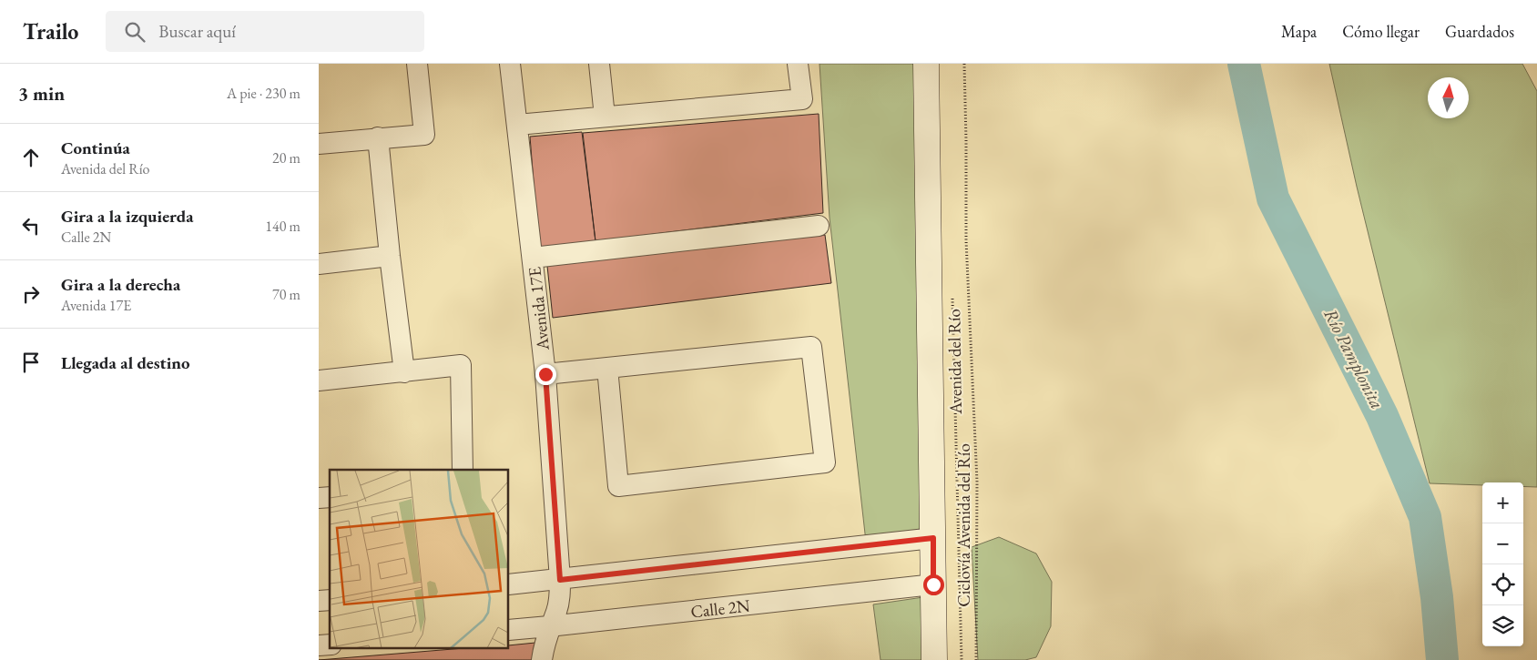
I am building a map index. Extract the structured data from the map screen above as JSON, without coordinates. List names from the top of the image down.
{
  "streets": {
    "main road": ["Avenida del Río"],
    "street": ["Avenida 17E", "Calle 2N"],
    "path": ["Ciclovía Avenida del Río"]
  },
  "crossings": [
    ["Avenida 17E", "Calle 2N"],
    ["Avenida del Río", "Calle 2N"]
  ],
  "water": ["Río Pamplonita"],
  "north": "top",
  "page": {
    "header": "Trailo",
    "search": "Buscar aquí",
    "nav": ["Mapa", "Cómo llegar", "Guardados"],
    "heading": ["3 min", "A pie · 230 m"],
    "list": [
      ["Continúa", "Avenida del Río", "20 m"],
      ["Gira a la izquierda", "Calle 2N", "140 m"],
      ["Gira a la derecha", "Avenida 17E", "70 m"],
      "Llegada al destino"
    ],
    "map_buttons": ["+", "−"]
  }
}
